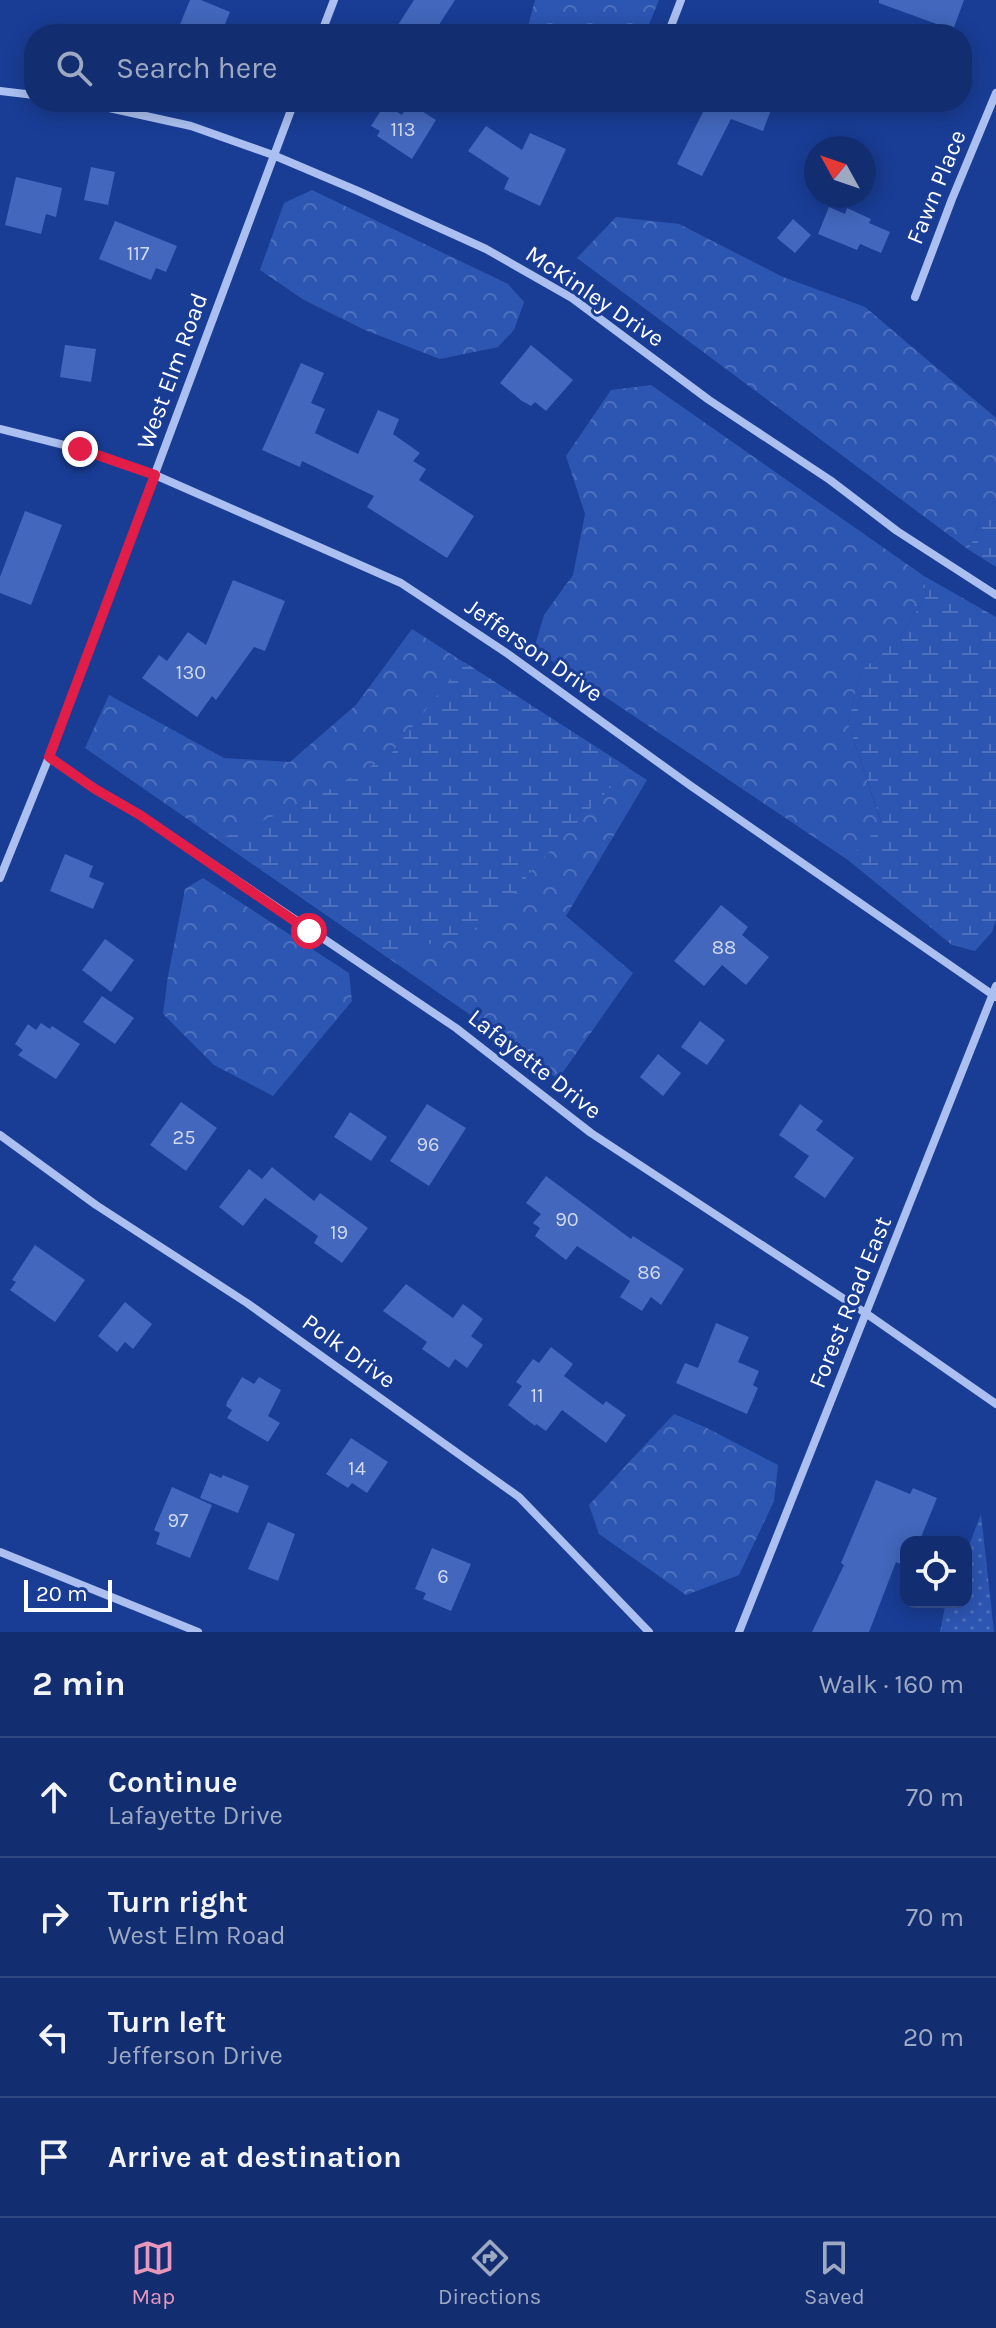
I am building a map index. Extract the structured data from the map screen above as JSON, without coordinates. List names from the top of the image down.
{
  "streets": {
    "street": [
      "Fawn Place",
      "McKinley Drive",
      "West Elm Road",
      "Jefferson Drive",
      "Lafayette Drive",
      "Forest Road East",
      "Polk Drive"
    ]
  },
  "crossings": [
    ["McKinley Drive", "West Elm Road"],
    ["West Elm Road", "Jefferson Drive"],
    ["West Elm Road", "Lafayette Drive"],
    ["Jefferson Drive", "Forest Road East"],
    ["Lafayette Drive", "Forest Road East"]
  ],
  "house_numbers": [
    "113",
    "117",
    "130",
    "88",
    "25",
    "96",
    "90",
    "19",
    "86",
    "11",
    "14",
    "97",
    "6"
  ],
  "scale_bar": "20 m",
  "north": "top left",
  "page": {
    "search": "Search here",
    "scale": "20 m",
    "heading": ["2 min", "Walk · 160 m"],
    "list": [
      ["Continue", "Lafayette Drive", "70 m"],
      ["Turn right", "West Elm Road", "70 m"],
      ["Turn left", "Jefferson Drive", "20 m"],
      "Arrive at destination"
    ],
    "nav": ["Map", "Directions", "Saved"]
  }
}
